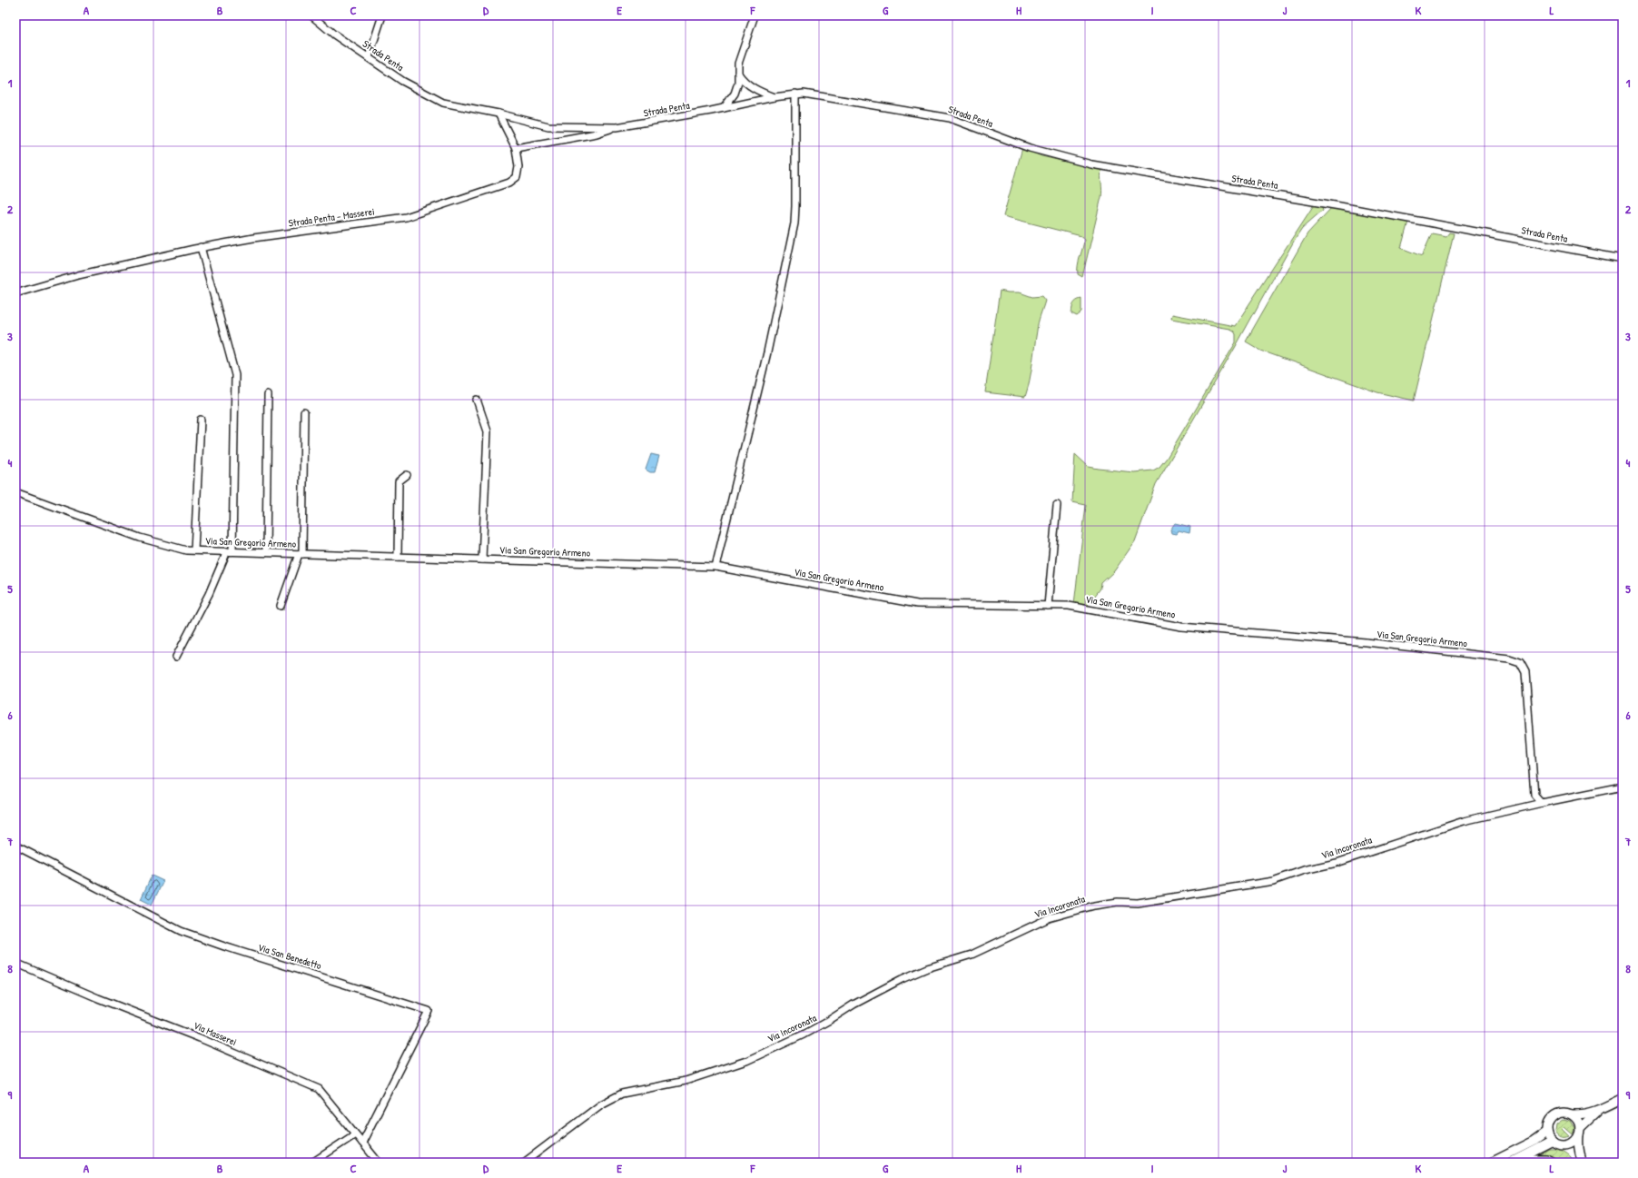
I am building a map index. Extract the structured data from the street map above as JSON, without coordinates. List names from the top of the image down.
{
  "streets": {
    "street": [
      "Strada Penta",
      "Strada Penta - Masserei",
      "Via San Gregorio Armeno",
      "Via Incoronata",
      "Via San Benedetto",
      "Via Masserei"
    ]
  },
  "crossings": [
    ["Via San Gregorio Armeno", "Via Incoronata"],
    ["Via San Benedetto", "Via Masserei"]
  ],
  "grid": {
    "columns": [
      "A",
      "B",
      "C",
      "D",
      "E",
      "F",
      "G",
      "H",
      "I",
      "J",
      "K",
      "L"
    ],
    "rows": [
      "1",
      "2",
      "3",
      "4",
      "5",
      "6",
      "7",
      "8",
      "9"
    ]
  }
}
